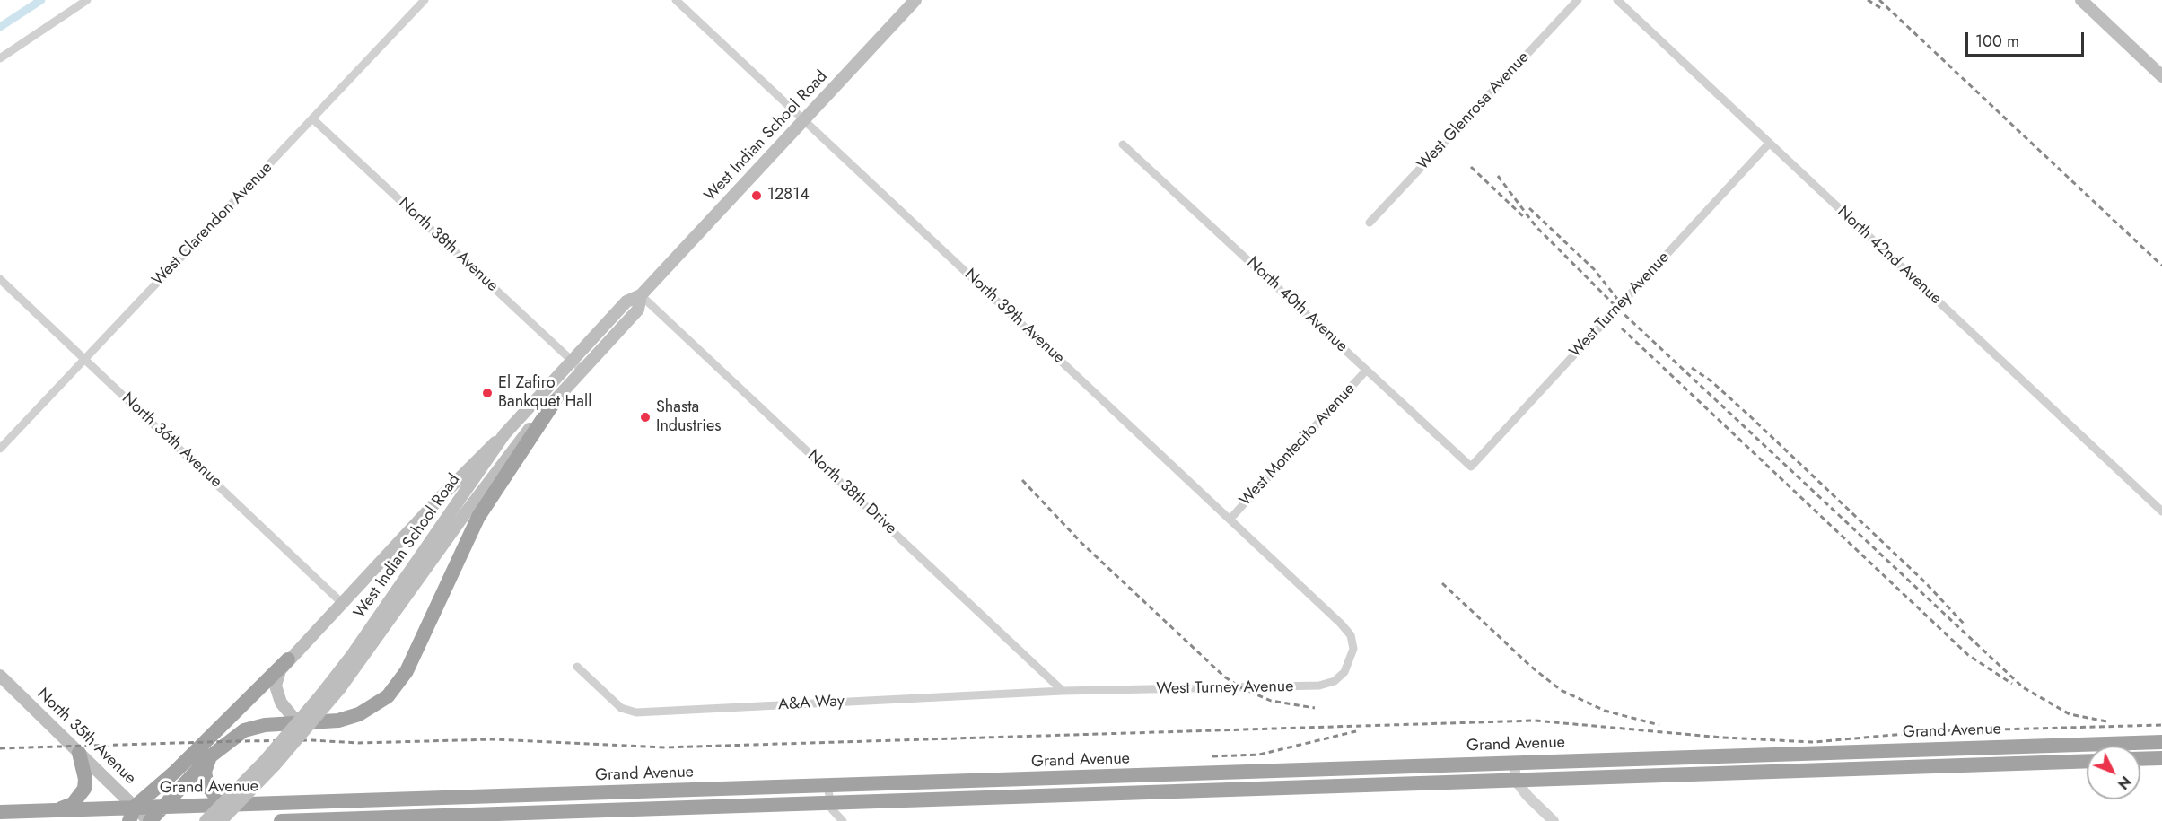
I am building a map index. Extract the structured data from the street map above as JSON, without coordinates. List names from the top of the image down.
{
  "streets": {
    "highway": ["Grand Avenue"],
    "main road": ["West Indian School Road", "North 35th Avenue"],
    "street": [
      "West Glenrosa Avenue",
      "West Clarendon Avenue",
      "North 38th Avenue",
      "North 42nd Avenue",
      "North 40th Avenue",
      "West Turney Avenue",
      "North 39th Avenue",
      "North 36th Avenue",
      "West Montecito Avenue",
      "North 38th Drive",
      "A&A Way"
    ]
  },
  "crossings": [
    ["West Indian School Road", "North 38th Avenue"],
    ["West Indian School Road", "North 39th Avenue"],
    ["West Indian School Road", "North 38th Drive"],
    ["West Clarendon Avenue", "North 38th Avenue"],
    ["West Clarendon Avenue", "North 36th Avenue"],
    ["North 42nd Avenue", "West Turney Avenue"],
    ["North 40th Avenue", "West Turney Avenue"],
    ["North 40th Avenue", "West Montecito Avenue"],
    ["West Turney Avenue", "North 39th Avenue"],
    ["West Turney Avenue", "North 38th Drive"],
    ["West Turney Avenue", "A&A Way"],
    ["North 39th Avenue", "West Montecito Avenue"],
    ["North 38th Drive", "A&A Way"],
    ["Grand Avenue", "North 35th Avenue"]
  ],
  "places": ["12814", "El Zafiro Bankquet Hall", "Shasta Industries"],
  "scale_bar": "100 m",
  "north": "bottom right"
}
